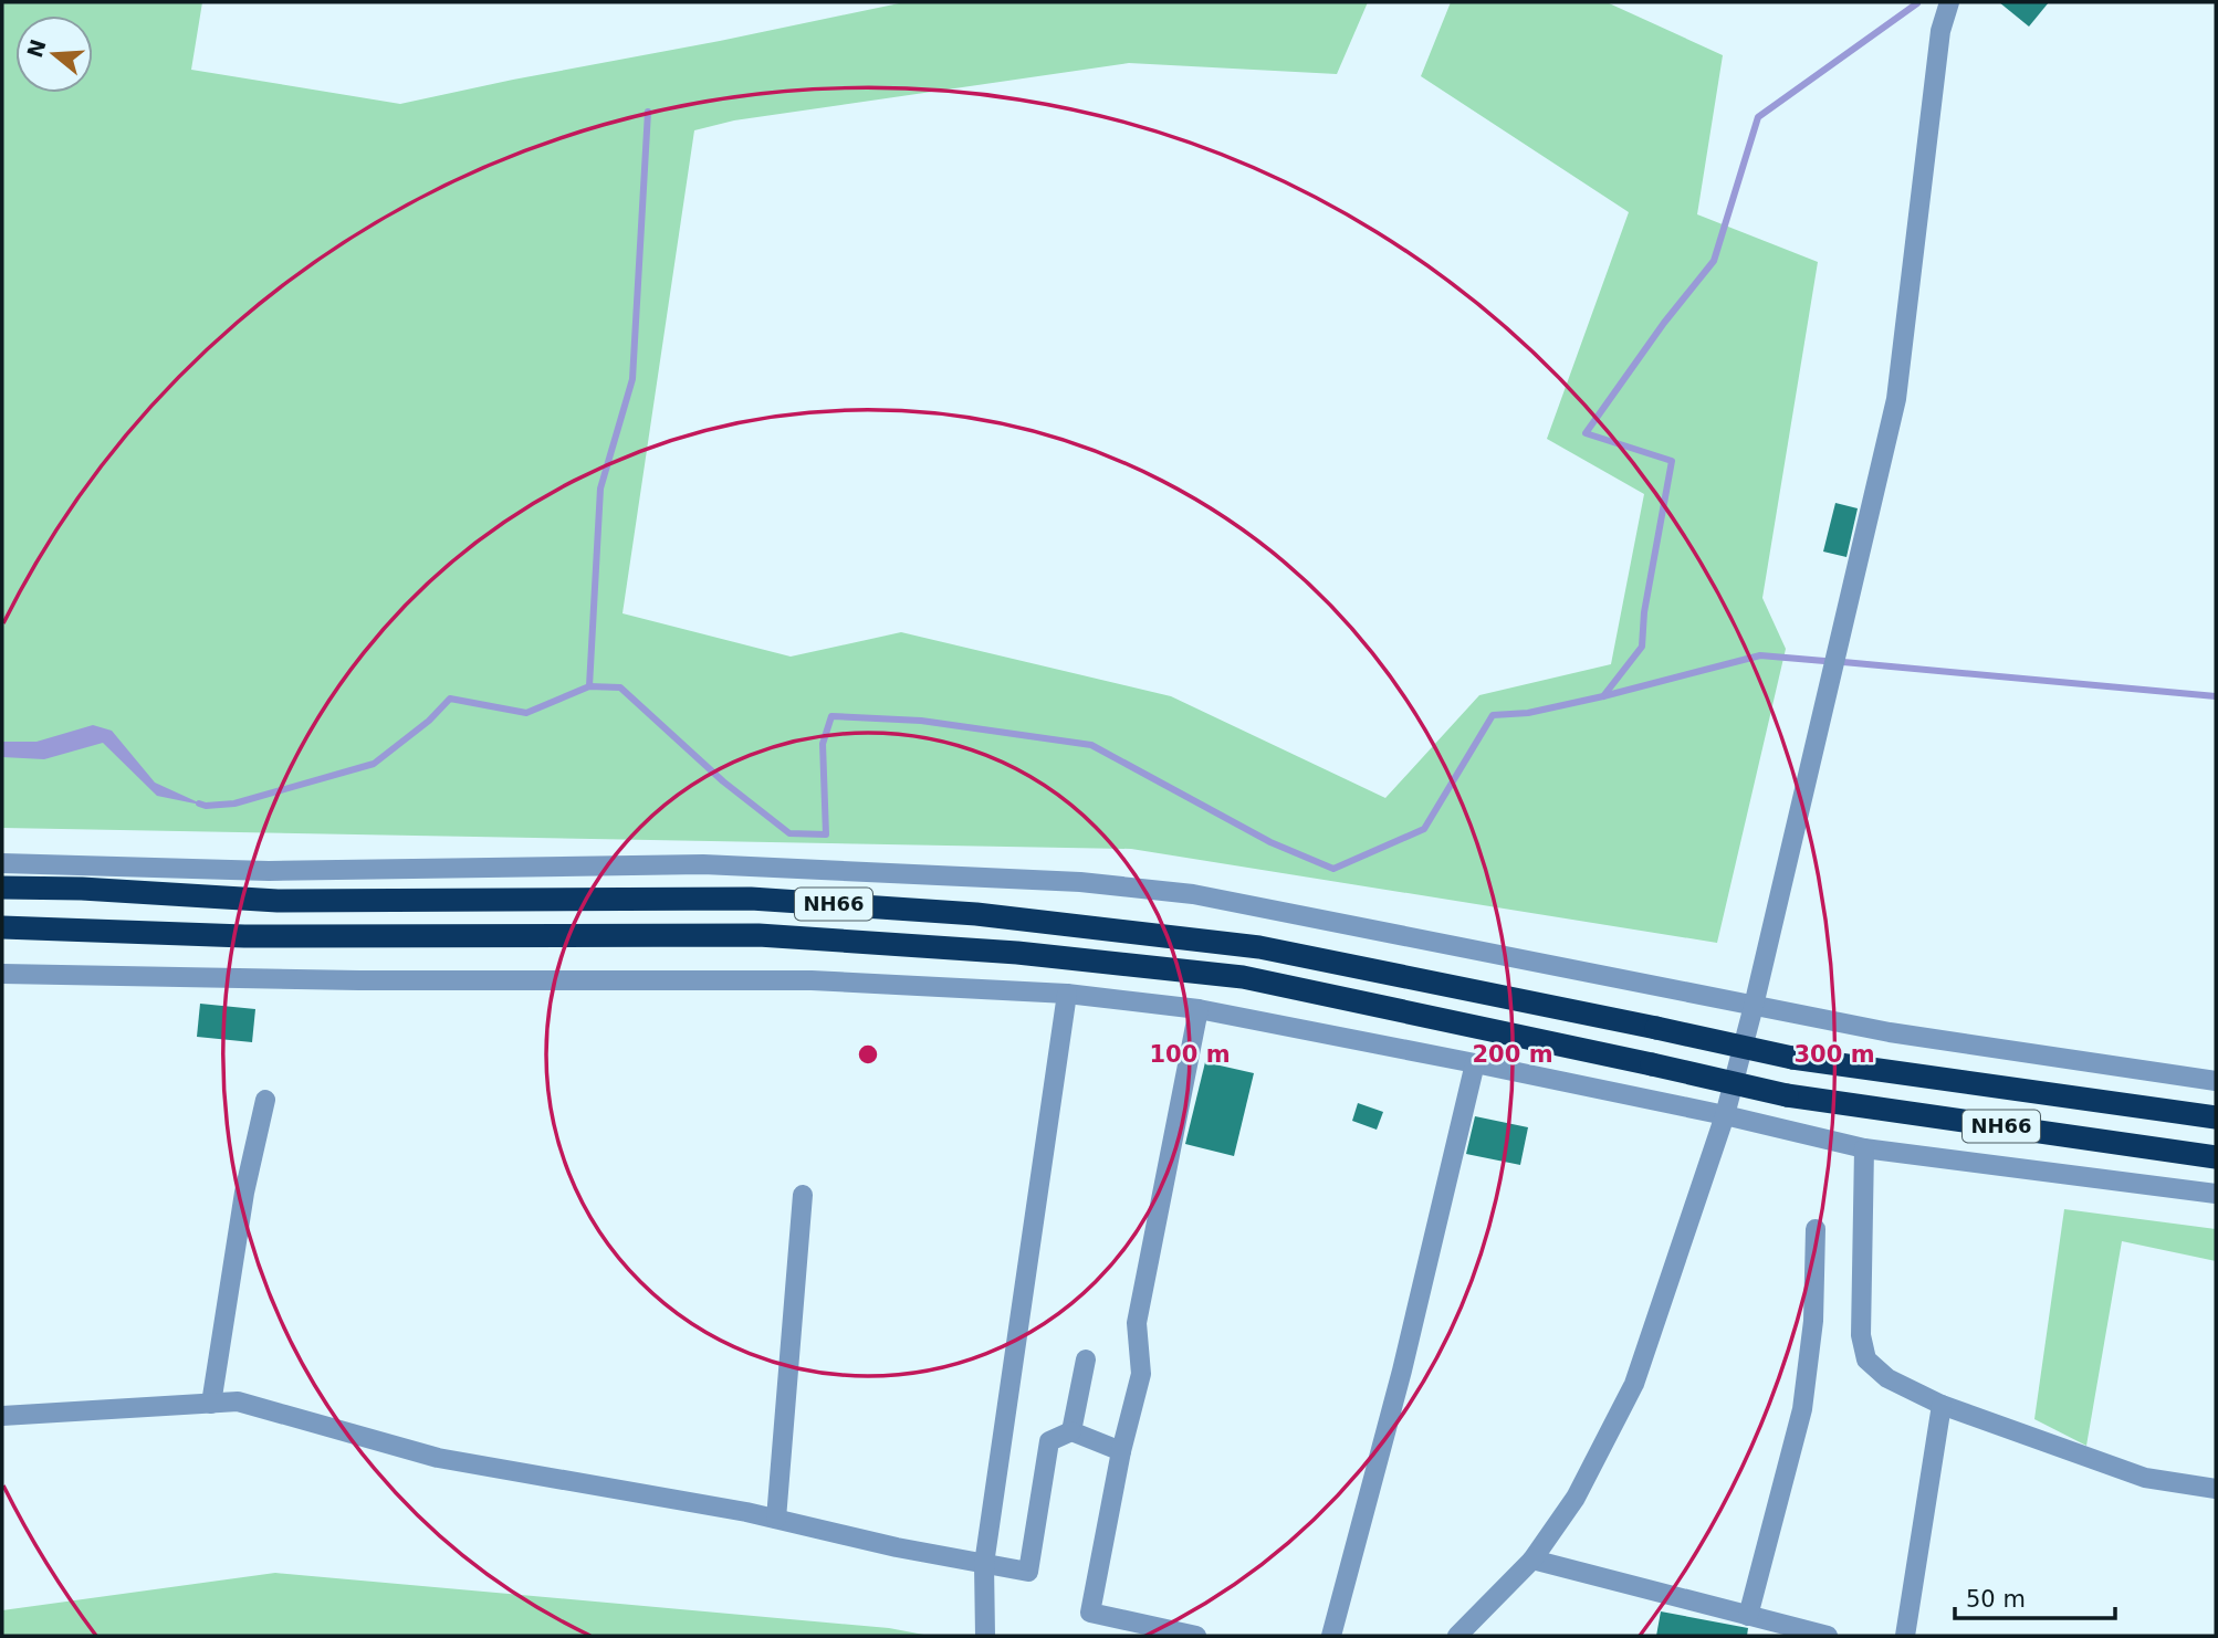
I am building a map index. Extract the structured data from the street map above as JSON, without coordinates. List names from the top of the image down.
{
  "streets": {
    "highway": ["NH66"]
  },
  "scale_bar": "50 m",
  "north": "left",
  "rings": ["100 m", "200 m", "300 m"]
}
